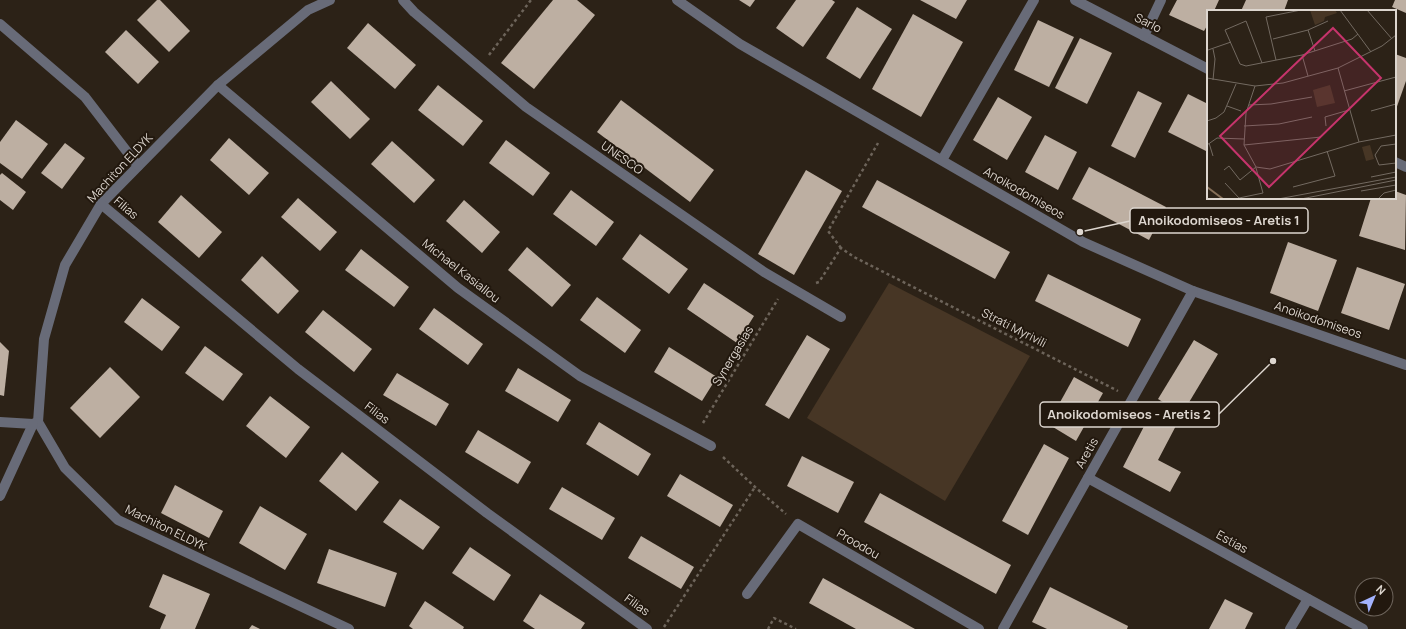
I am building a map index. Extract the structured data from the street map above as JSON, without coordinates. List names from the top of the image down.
{
  "streets": {
    "street": [
      "Sarlo",
      "UNESCO",
      "Machiton ELDYK",
      "Anoikodomiseos",
      "Filias",
      "Michael Kasiallou",
      "Aretis",
      "Estias",
      "Proodou"
    ],
    "path": ["Strati Myrivili", "Synergasias"]
  },
  "crossings": [
    ["UNESCO", "Synergasias"],
    ["Machiton ELDYK", "Filias"],
    ["Machiton ELDYK", "Michael Kasiallou"],
    ["Anoikodomiseos", "Strati Myrivili"],
    ["Anoikodomiseos", "Aretis"],
    ["Michael Kasiallou", "Synergasias"],
    ["Strati Myrivili", "Aretis"],
    ["Aretis", "Estias"]
  ],
  "places": ["Anoikodomiseos - Aretis 1", "Anoikodomiseos - Aretis 2"],
  "north": "top right"
}
